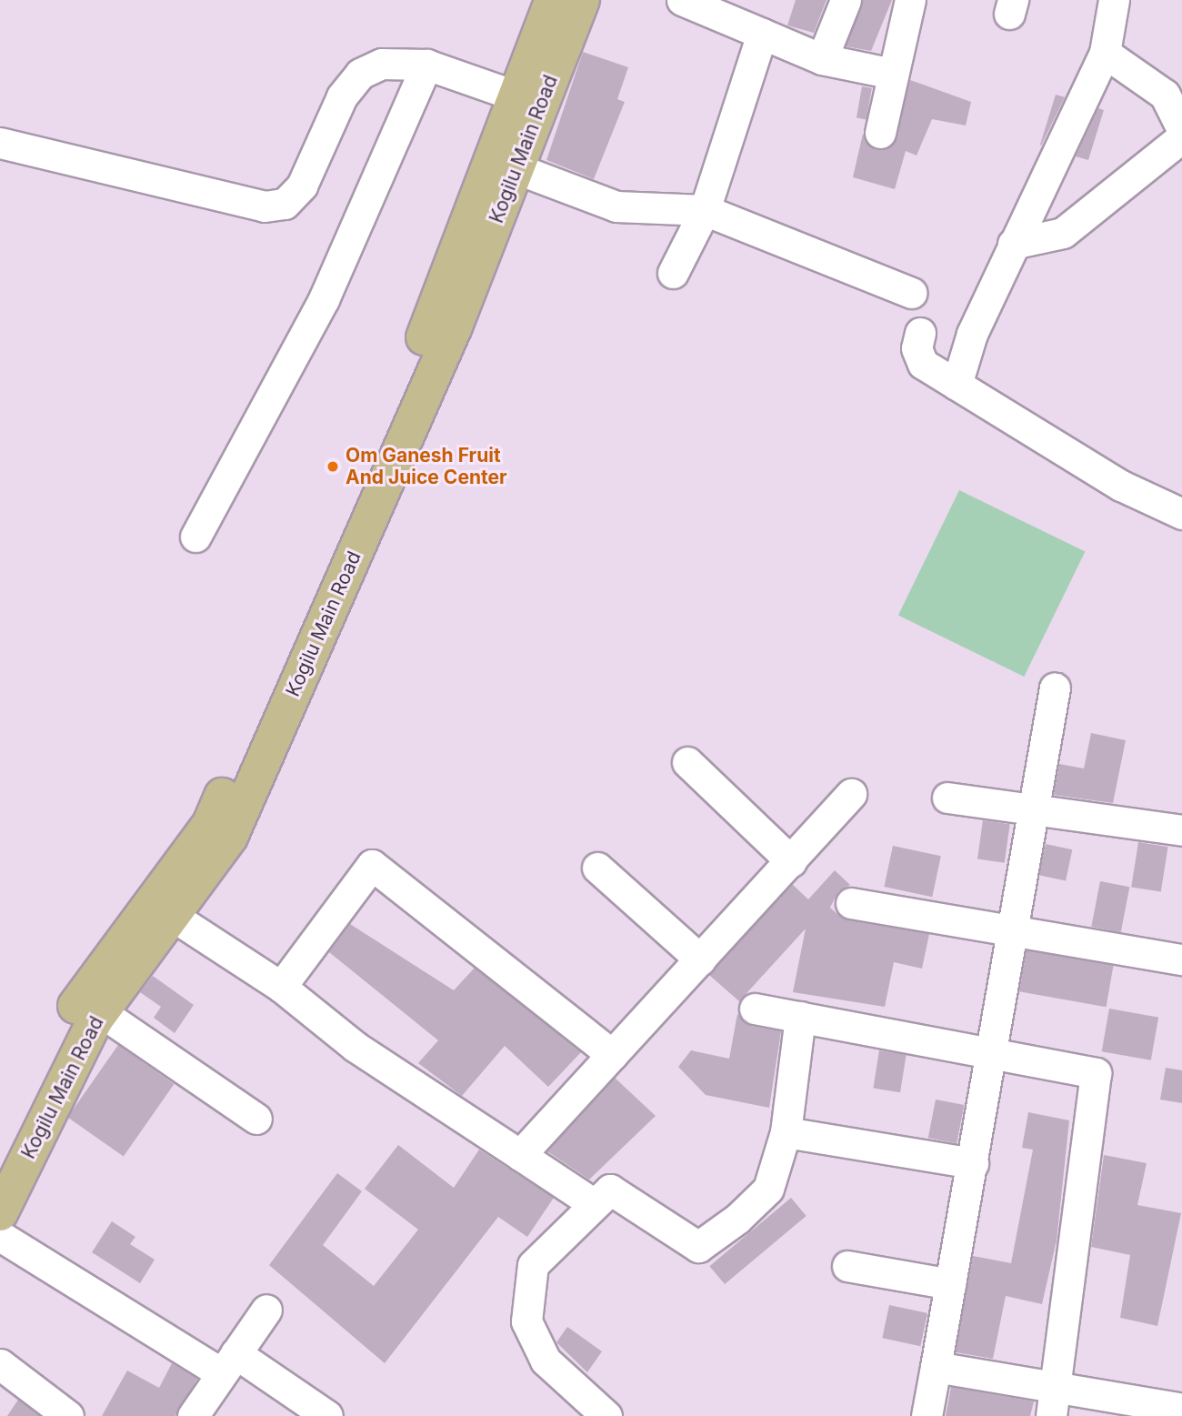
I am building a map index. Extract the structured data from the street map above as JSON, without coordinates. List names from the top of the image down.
{
  "streets": {
    "main road": ["Kogilu Main Road"]
  },
  "places": ["Om Ganesh Fruit And Juice Center"]
}
